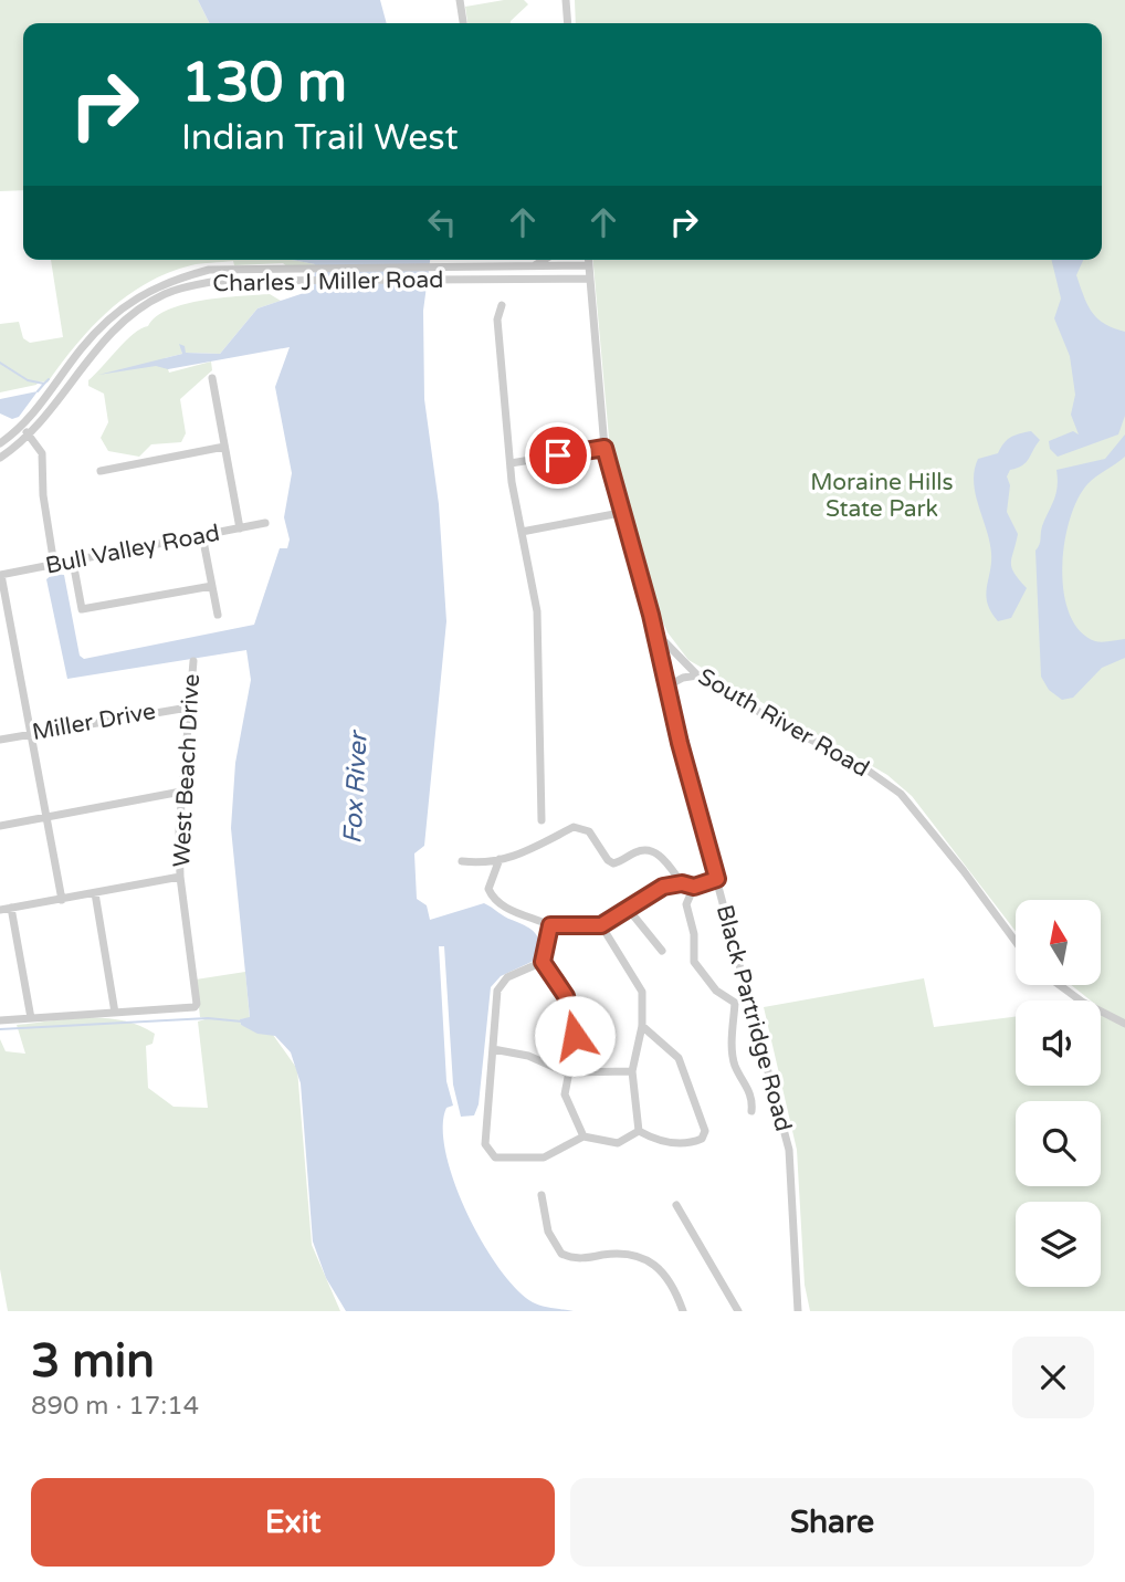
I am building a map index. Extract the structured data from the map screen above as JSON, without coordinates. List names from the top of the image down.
{
  "streets": {
    "street": [
      "Charles J Miller Road",
      "Bull Valley Road",
      "Miller Drive",
      "South River Road",
      "West Beach Drive",
      "Black Partridge Road"
    ]
  },
  "crossings": [
    ["Charles J Miller Road", "South River Road"],
    ["Miller Drive", "West Beach Drive"],
    ["South River Road", "Black Partridge Road"]
  ],
  "water": ["Fox River"],
  "parks": ["Moraine Hills State Park"],
  "north": "top",
  "page": {
    "turn": ["130 m", "Indian Trail West"],
    "heading": ["3 min", "890 m · 17:14"],
    "buttons": ["Exit", "Share"]
  }
}
